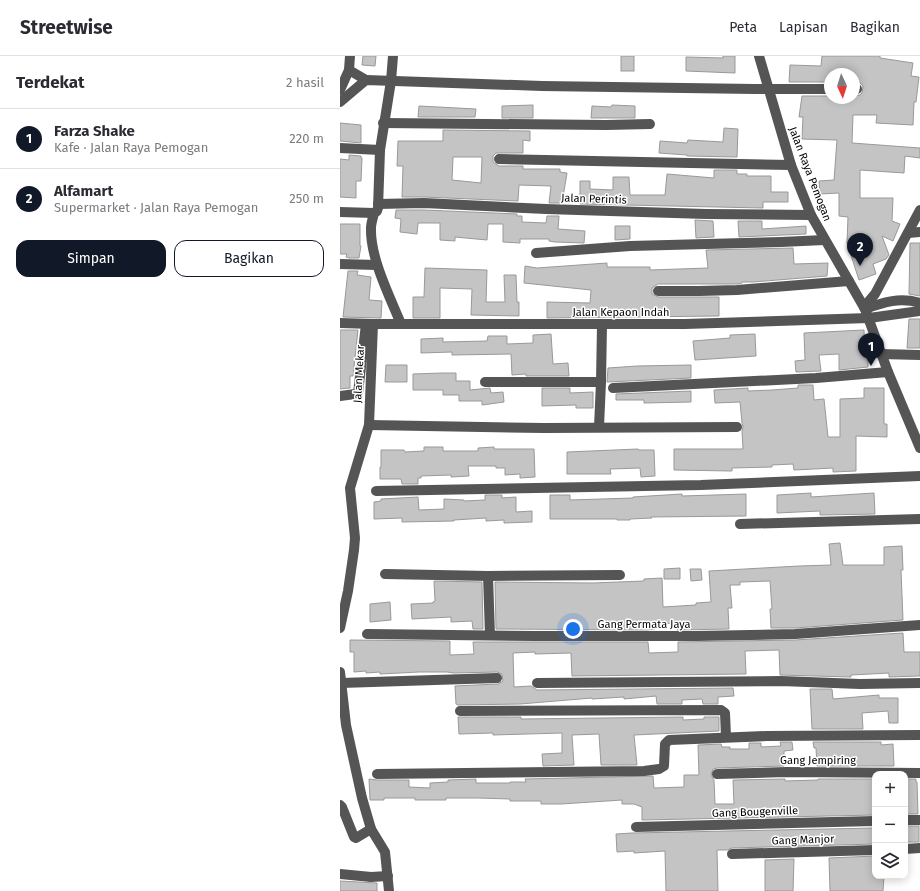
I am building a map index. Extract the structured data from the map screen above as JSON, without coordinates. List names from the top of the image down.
{
  "streets": {
    "street": [
      "Jalan Raya Pemogan",
      "Jalan Perintis",
      "Jalan Kepaon Indah",
      "Jalan Mekar",
      "Gang Permata Jaya",
      "Gang Jempiring",
      "Gang Bougenville",
      "Gang Manjor"
    ]
  },
  "crossings": [
    ["Jalan Raya Pemogan", "Jalan Perintis"],
    ["Jalan Raya Pemogan", "Jalan Kepaon Indah"],
    ["Jalan Kepaon Indah", "Jalan Mekar"]
  ],
  "north": "bottom",
  "page": {
    "header": "Streetwise",
    "nav": ["Peta", "Lapisan", "Bagikan"],
    "heading": ["Terdekat", "2 hasil"],
    "list": [
      {
        "mark": "1",
        "name": "Farza Shake",
        "note": "Kafe · Jalan Raya Pemogan",
        "value": "220 m"
      },
      {
        "mark": "2",
        "name": "Alfamart",
        "note": "Supermarket · Jalan Raya Pemogan",
        "value": "250 m"
      }
    ],
    "buttons": ["Simpan", "Bagikan"],
    "pins": ["2", "1"],
    "map_buttons": ["+", "−"]
  }
}
